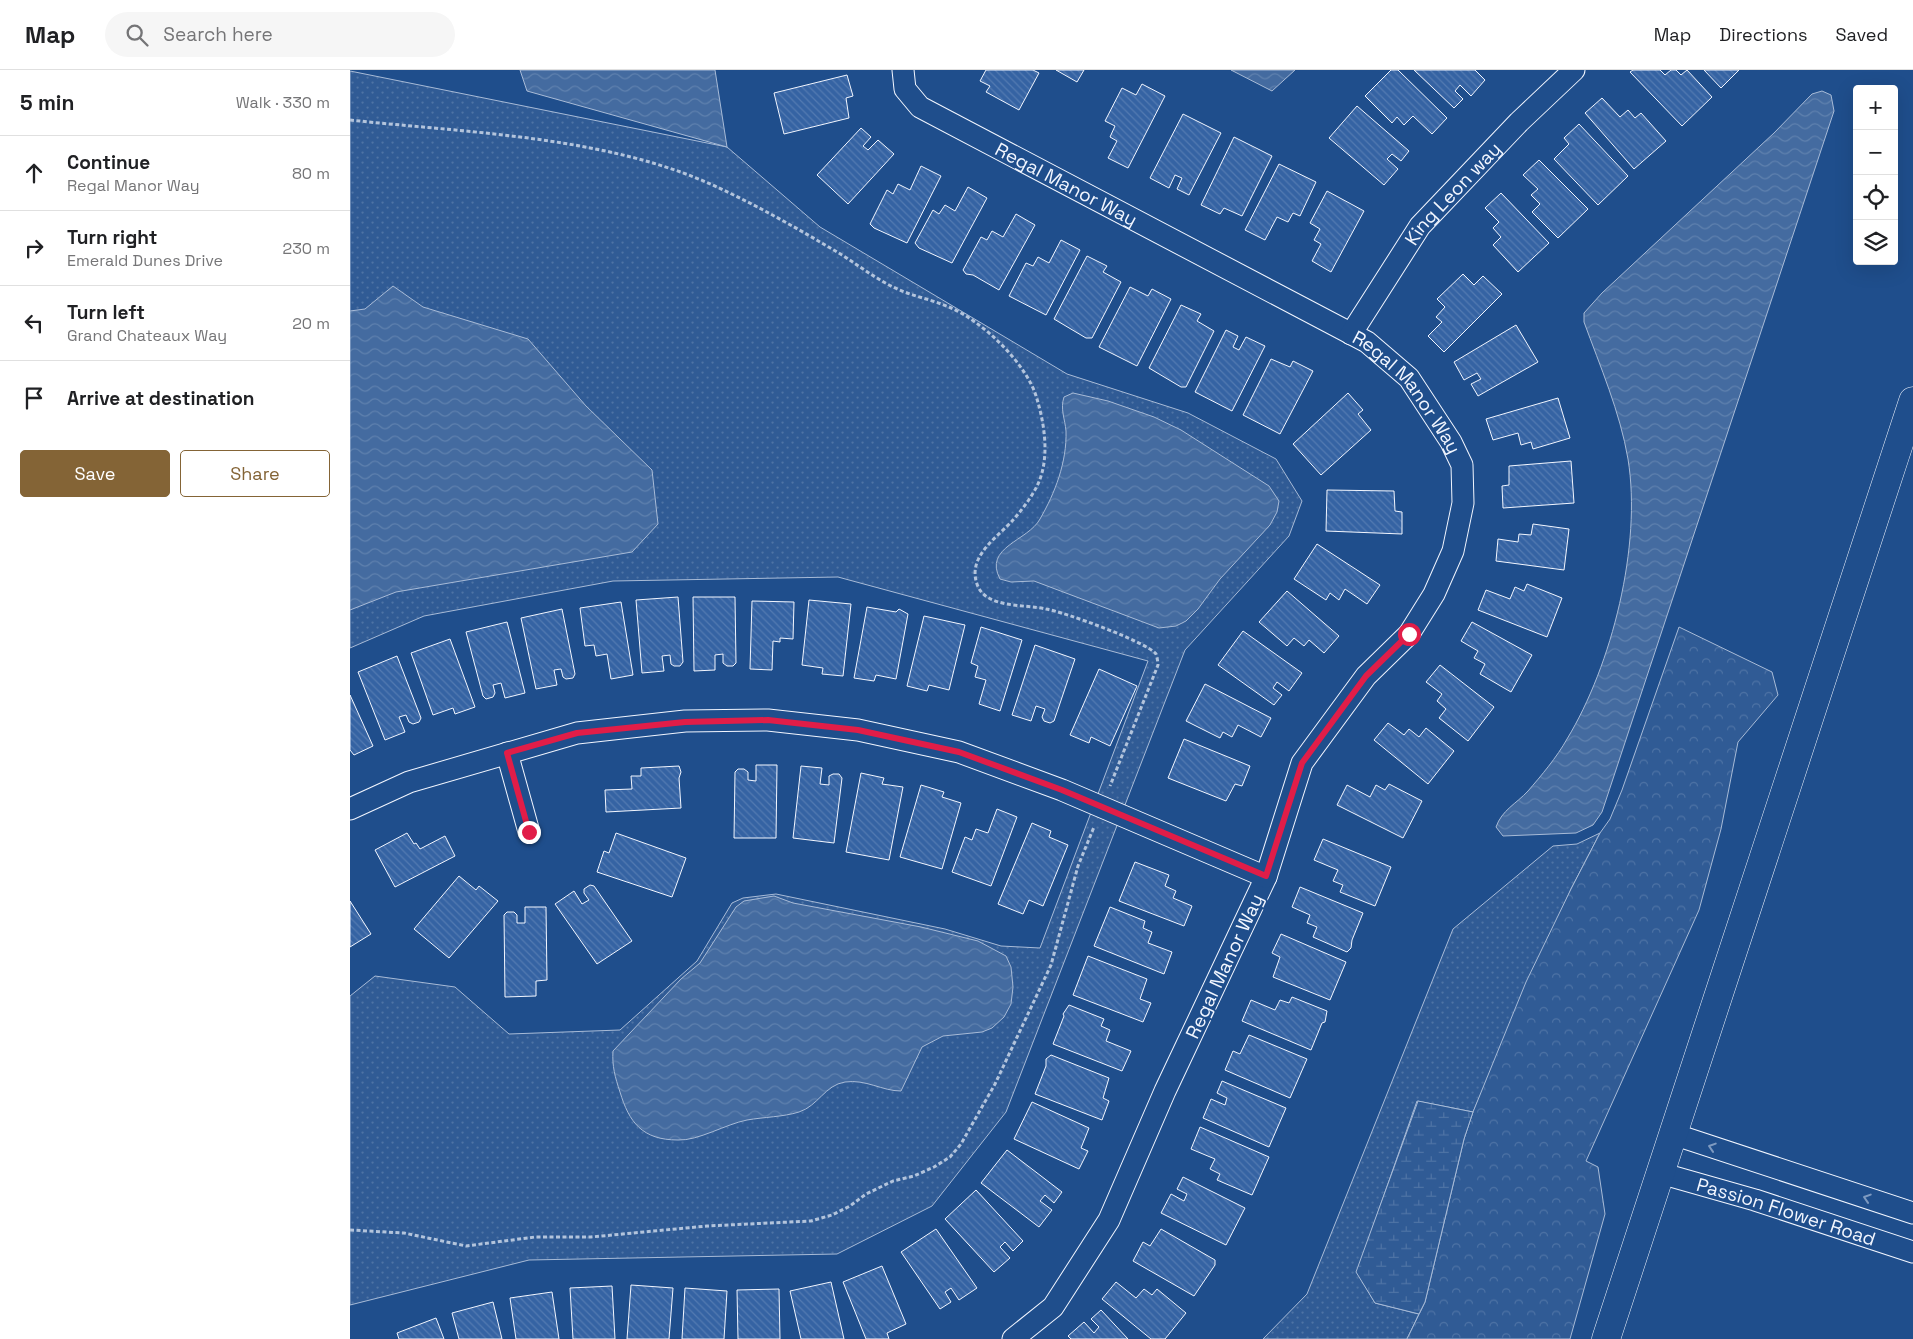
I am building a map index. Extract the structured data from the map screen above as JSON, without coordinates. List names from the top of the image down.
{
  "streets": {
    "street": ["Regal Manor Way", "King Leon way", "Passion Flower Road"]
  },
  "crossings": [
    ["Regal Manor Way", "King Leon way"]
  ],
  "page": {
    "header": "Map",
    "search": "Search here",
    "nav": ["Map", "Directions", "Saved"],
    "heading": ["5 min", "Walk · 330 m"],
    "map_buttons": ["+", "−"],
    "list": [
      ["Continue", "Regal Manor Way", "80 m"],
      ["Turn right", "Emerald Dunes Drive", "230 m"],
      ["Turn left", "Grand Chateaux Way", "20 m"],
      "Arrive at destination"
    ],
    "buttons": ["Save", "Share"]
  }
}
